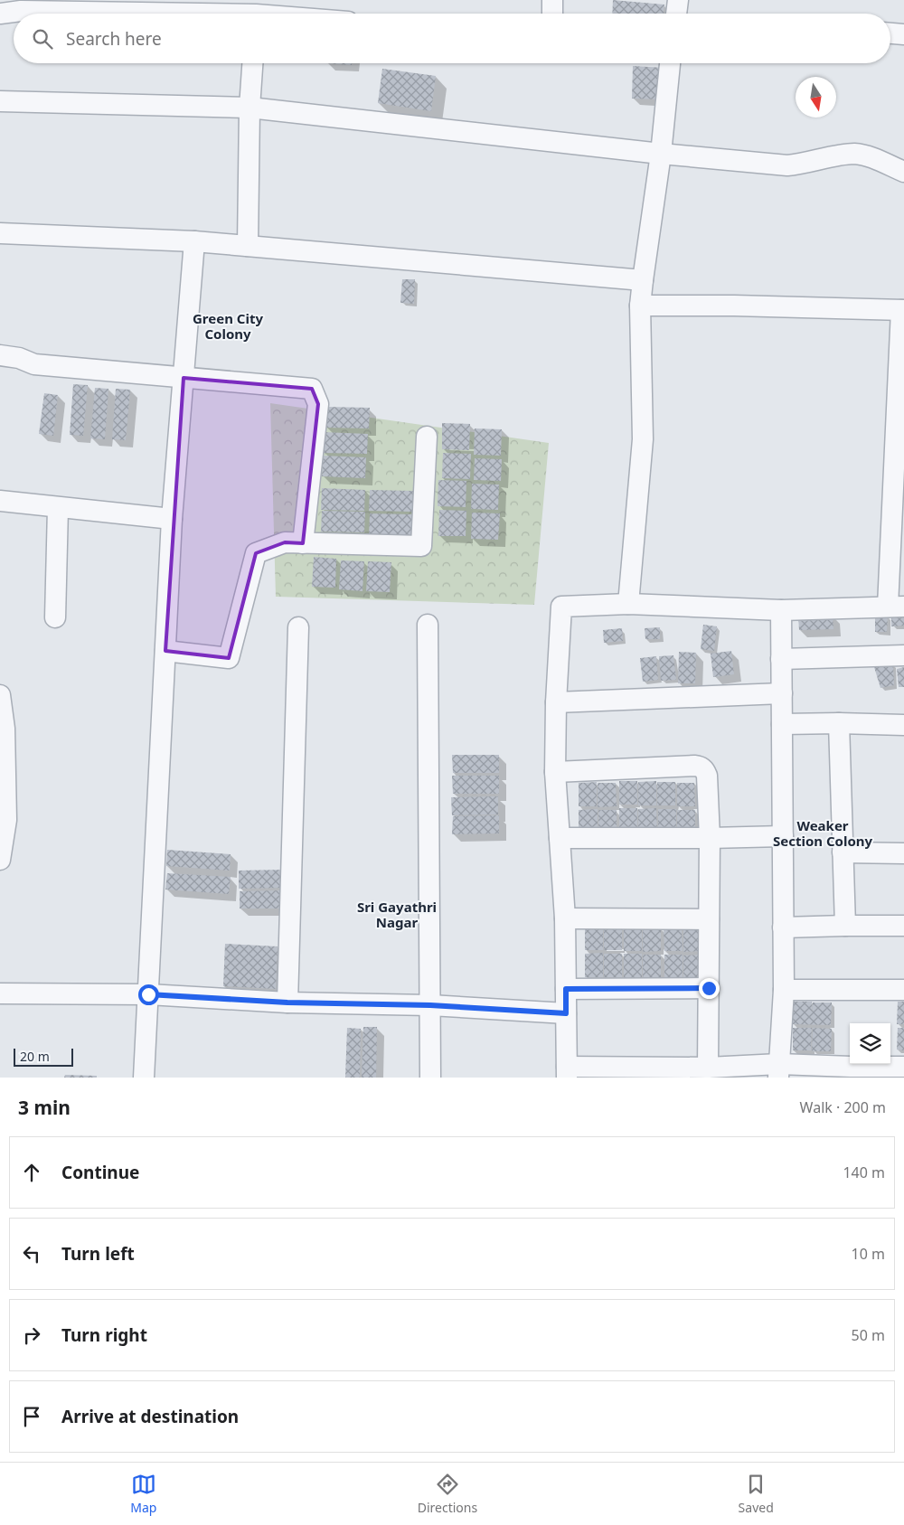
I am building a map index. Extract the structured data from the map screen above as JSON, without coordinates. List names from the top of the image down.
{
  "districts": ["Green City Colony", "Weaker Section Colony", "Sri Gayathri Nagar"],
  "scale_bar": "20 m",
  "north": "bottom",
  "page": {
    "search": "Search here",
    "scale": "20 m",
    "heading": ["3 min", "Walk · 200 m"],
    "list": [
      ["Continue", "140 m"],
      ["Turn left", "10 m"],
      ["Turn right", "50 m"],
      "Arrive at destination"
    ],
    "nav": ["Map", "Directions", "Saved"]
  }
}
